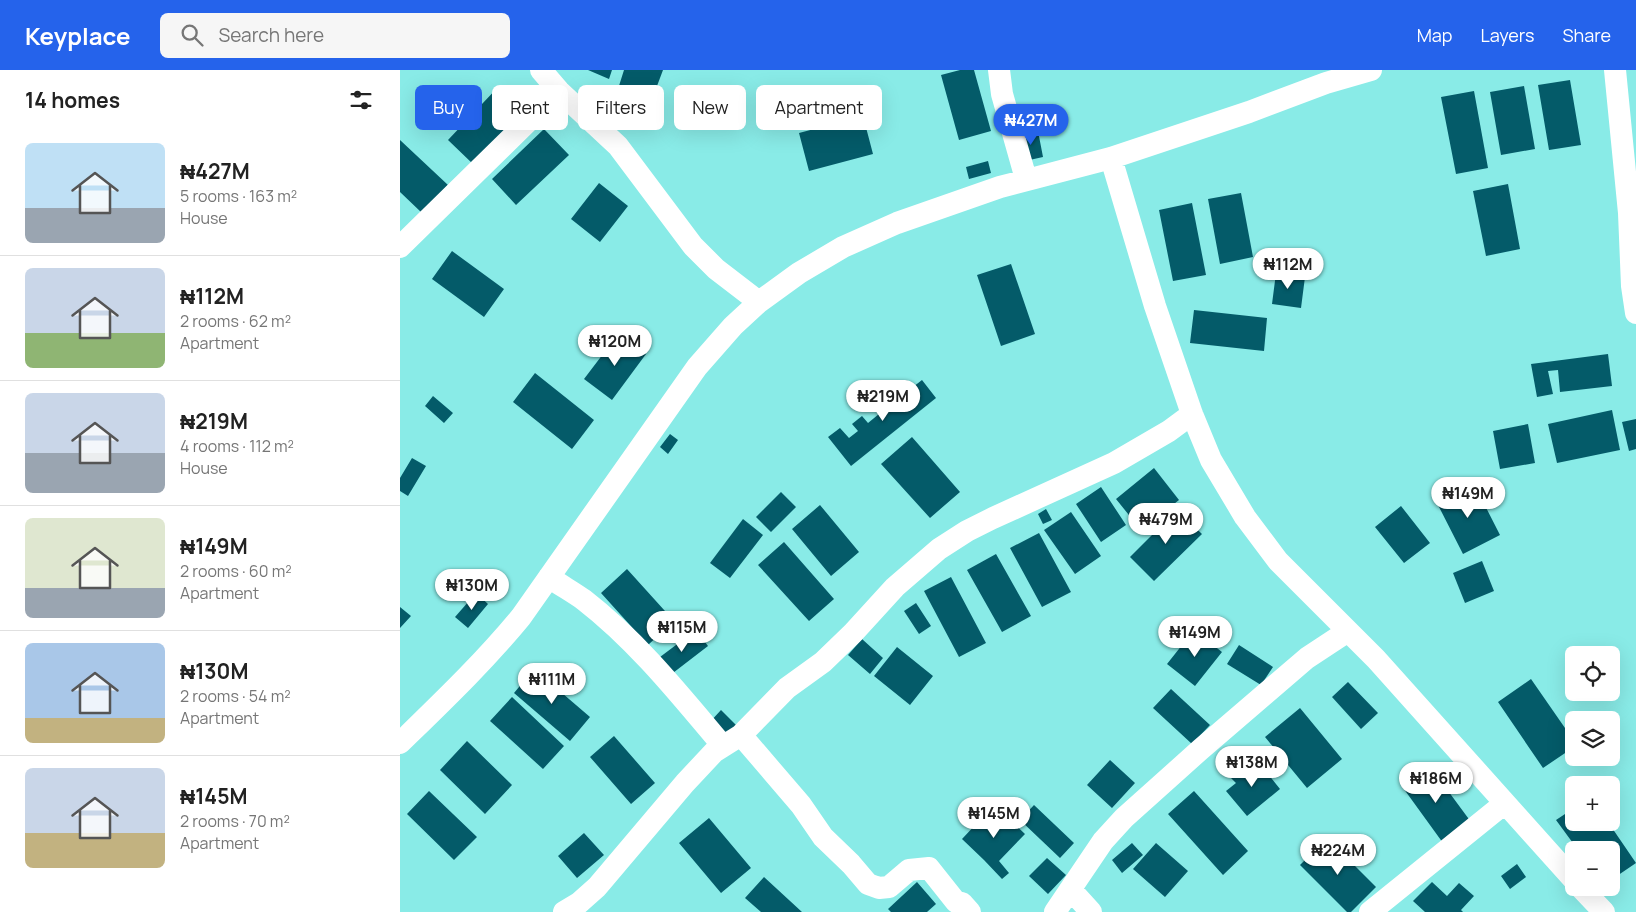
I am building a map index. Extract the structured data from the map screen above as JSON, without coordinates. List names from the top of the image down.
{
  "page": {
    "header": "Keyplace",
    "search": "Search here",
    "nav": ["Map", "Layers", "Share"],
    "heading": "14 homes",
    "chip": [
      "Buy",
      "Rent",
      "Filters",
      "New",
      "Apartment"
    ],
    "price": [
      "₦427M",
      "₦112M",
      "₦120M",
      "₦219M",
      "₦149M",
      "₦479M",
      "₦130M",
      "₦115M",
      "₦149M",
      "₦111M",
      "₦138M",
      "₦186M",
      "₦145M",
      "₦224M"
    ],
    "list": [
      {
        "name": "₦427M",
        "note": "5 rooms · 163 m² · House"
      },
      {
        "name": "₦112M",
        "note": "2 rooms · 62 m² · Apartment"
      },
      {
        "name": "₦219M",
        "note": "4 rooms · 112 m² · House"
      },
      {
        "name": "₦149M",
        "note": "2 rooms · 60 m² · Apartment"
      },
      {
        "name": "₦130M",
        "note": "2 rooms · 54 m² · Apartment"
      },
      {
        "name": "₦145M",
        "note": "2 rooms · 70 m² · Apartment"
      }
    ],
    "map_buttons": ["+", "−"]
  }
}
